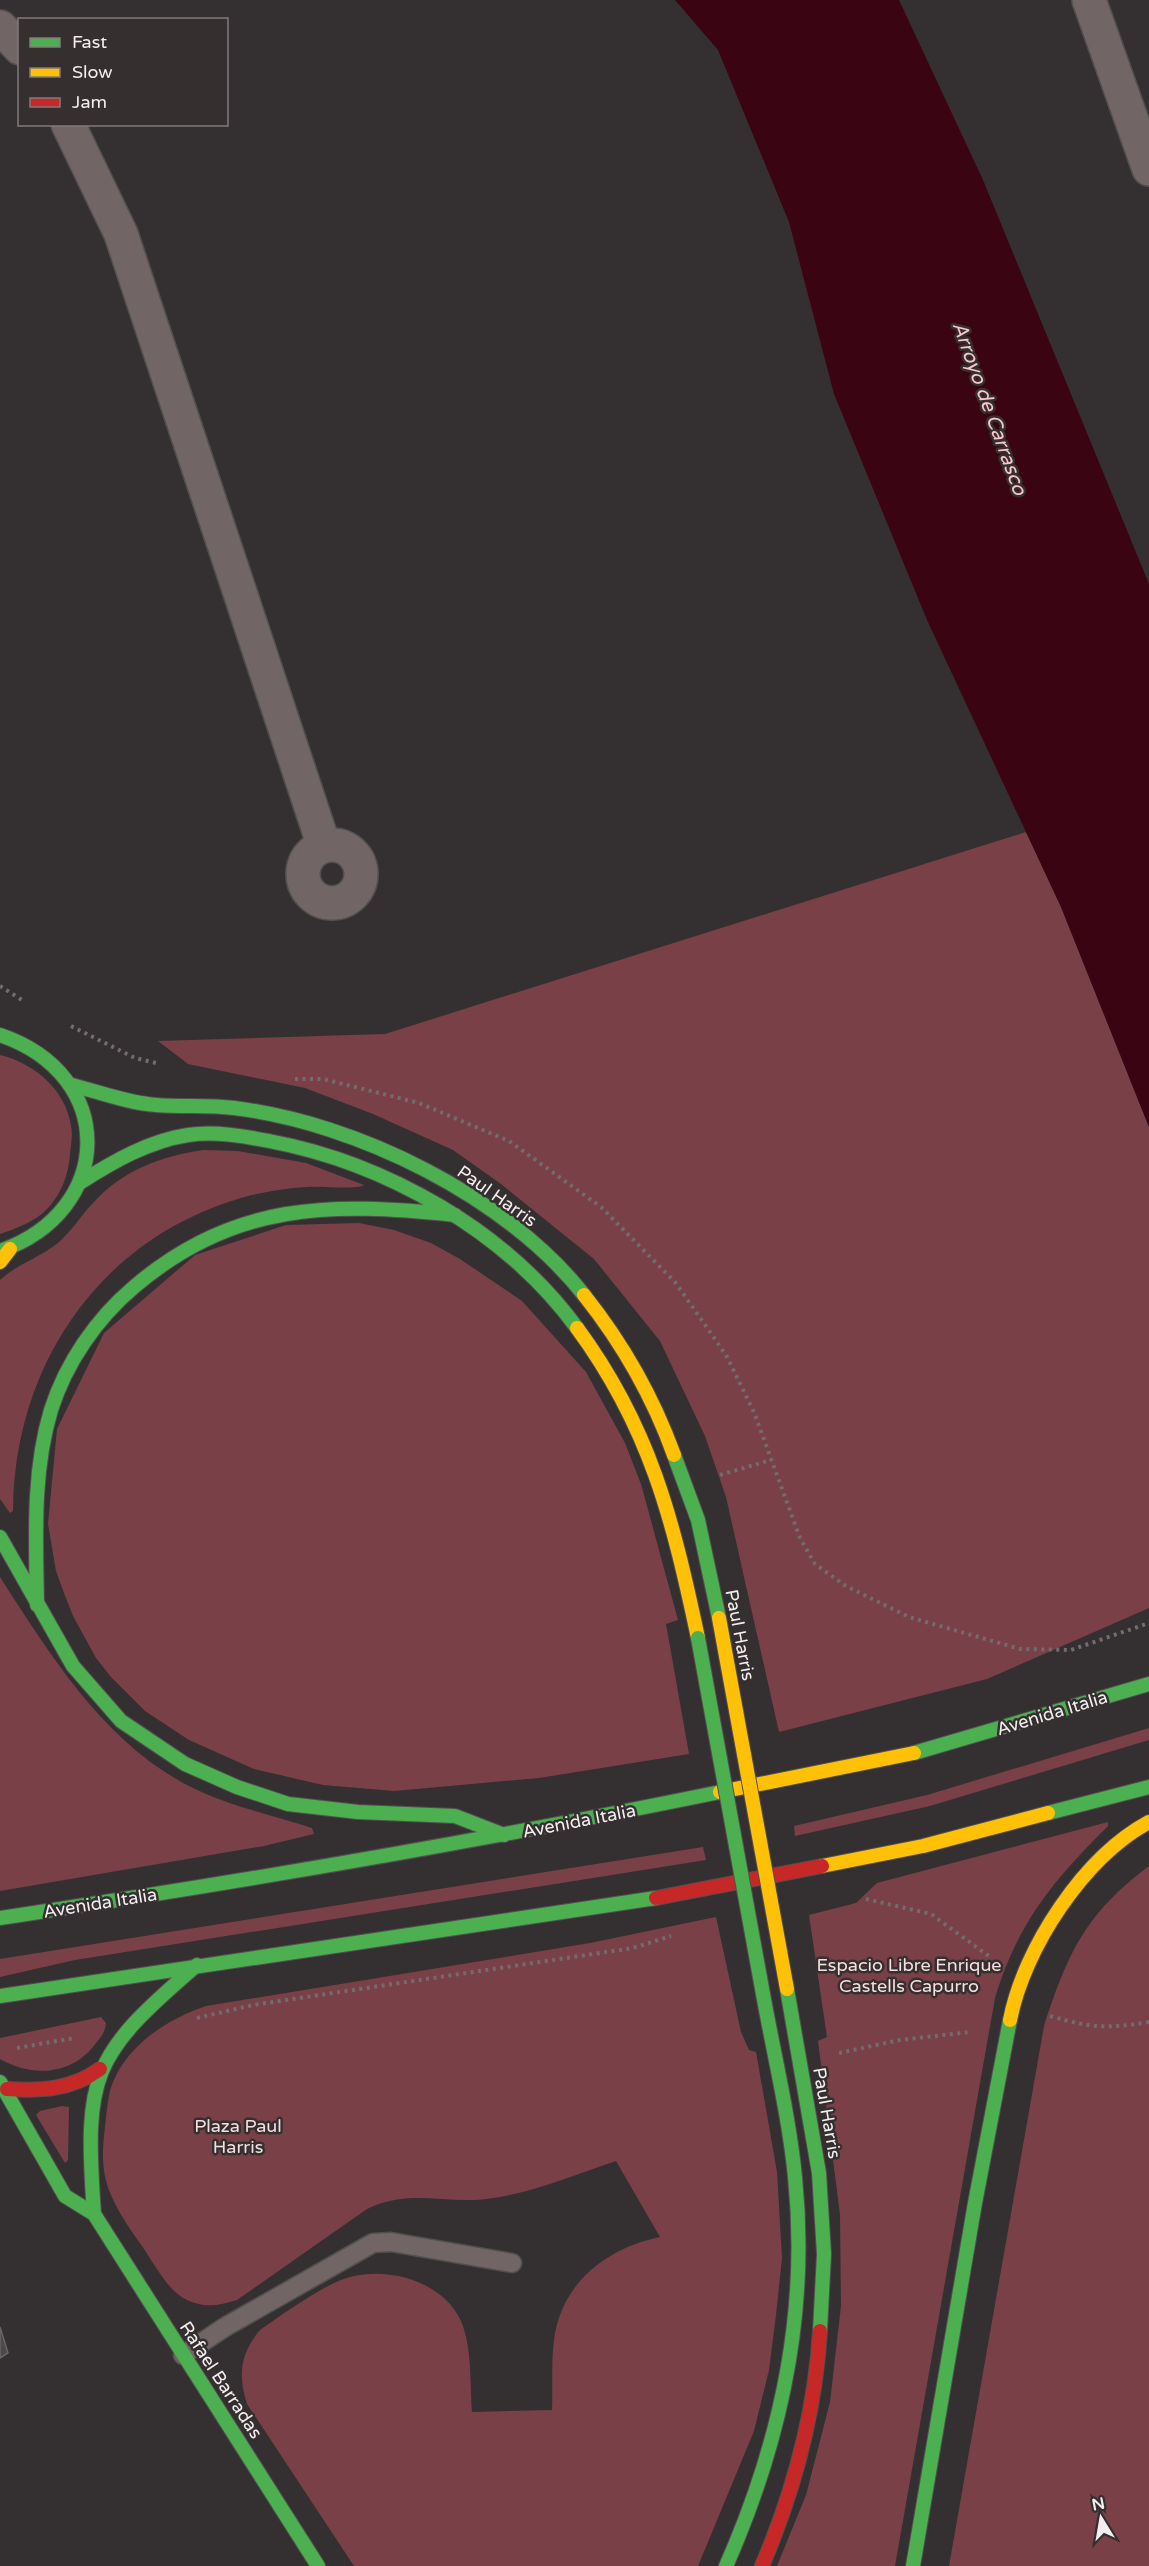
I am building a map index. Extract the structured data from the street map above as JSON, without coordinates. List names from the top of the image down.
{
  "streets": {
    "main road": ["Paul Harris", "Avenida Italia", "Rafael Barradas"]
  },
  "water": ["Arroyo de Carrasco"],
  "parks": ["Espacio Libre Enrique Castells Capurro", "Plaza Paul Harris"],
  "legend": ["Fast", "Slow", "Jam"],
  "north": "top"
}
